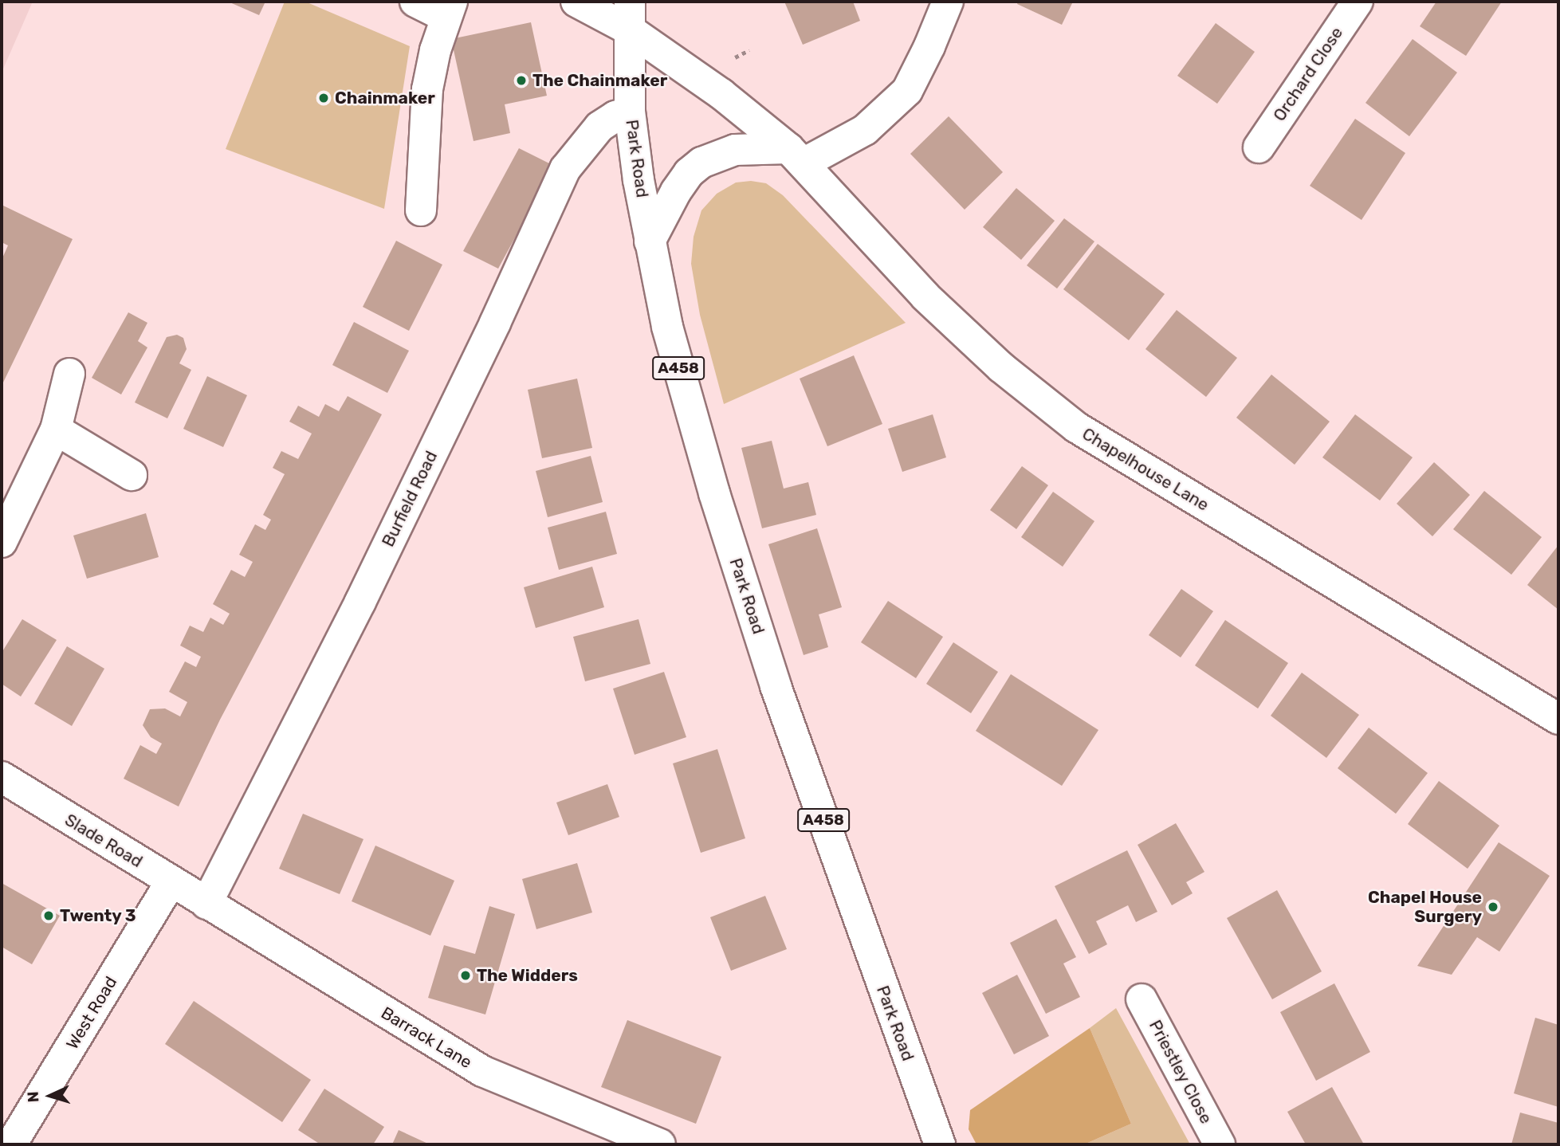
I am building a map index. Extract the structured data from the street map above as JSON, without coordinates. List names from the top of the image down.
{
  "streets": {
    "main road": [
      "Orchard Close",
      "Park Road",
      "A458",
      "Chapelhouse Lane",
      "Burfield Road",
      "Slade Road",
      "West Road",
      "Barrack Lane",
      "Priestley Close"
    ]
  },
  "crossings": [
    ["Park Road", "Chapelhouse Lane"],
    ["Park Road", "Burfield Road"],
    ["Burfield Road", "Slade Road"],
    ["Burfield Road", "Barrack Lane"],
    ["Slade Road", "West Road"],
    ["Slade Road", "Barrack Lane"]
  ],
  "places": [
    "The Chainmaker",
    "Chainmaker",
    "Chapel House Surgery",
    "Twenty 3",
    "The Widders"
  ],
  "north": "left"
}
